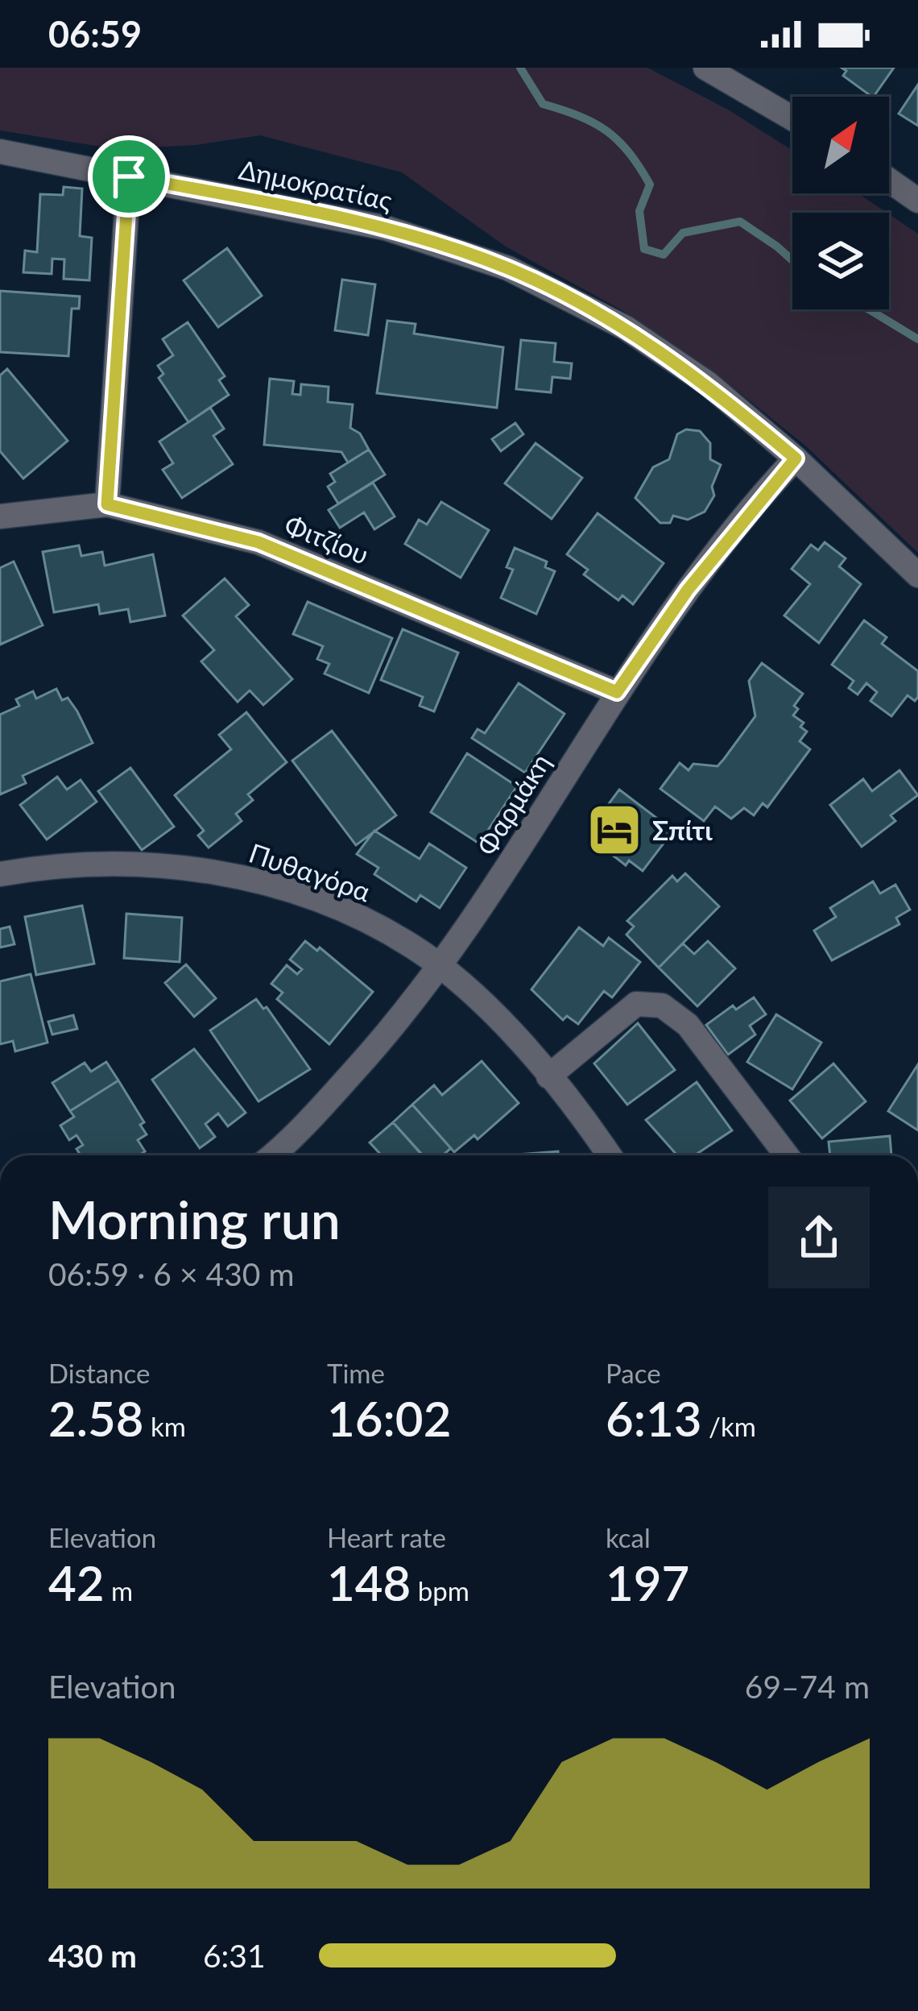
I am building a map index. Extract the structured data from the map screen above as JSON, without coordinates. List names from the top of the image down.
{
  "streets": {
    "street": [
      "Δημοκρατίας",
      "Φιτζίου",
      "Φαρμάκη",
      "Πυθαγόρα"
    ]
  },
  "crossings": [
    ["Δημοκρατίας", "Φαρμάκη"],
    ["Φιτζίου", "Φαρμάκη"],
    ["Φαρμάκη", "Πυθαγόρα"]
  ],
  "places": {
    "hotel": ["Σπίτι"]
  },
  "north": "top right",
  "page": {
    "status": "06:59",
    "heading": ["Morning run", "06:59 · 6 × 430 m"],
    "stats": [
      ["Distance", "2.58 km"],
      ["Time", "16:02"],
      ["Pace", "6:13 /km"],
      ["Elevation", "42 m"],
      ["Heart rate", "148 bpm"],
      ["kcal", "197"]
    ],
    "chart": ["Elevation", "69–74 m"],
    "list": [
      {
        "name": "430 m",
        "note": "6:31"
      }
    ]
  }
}
